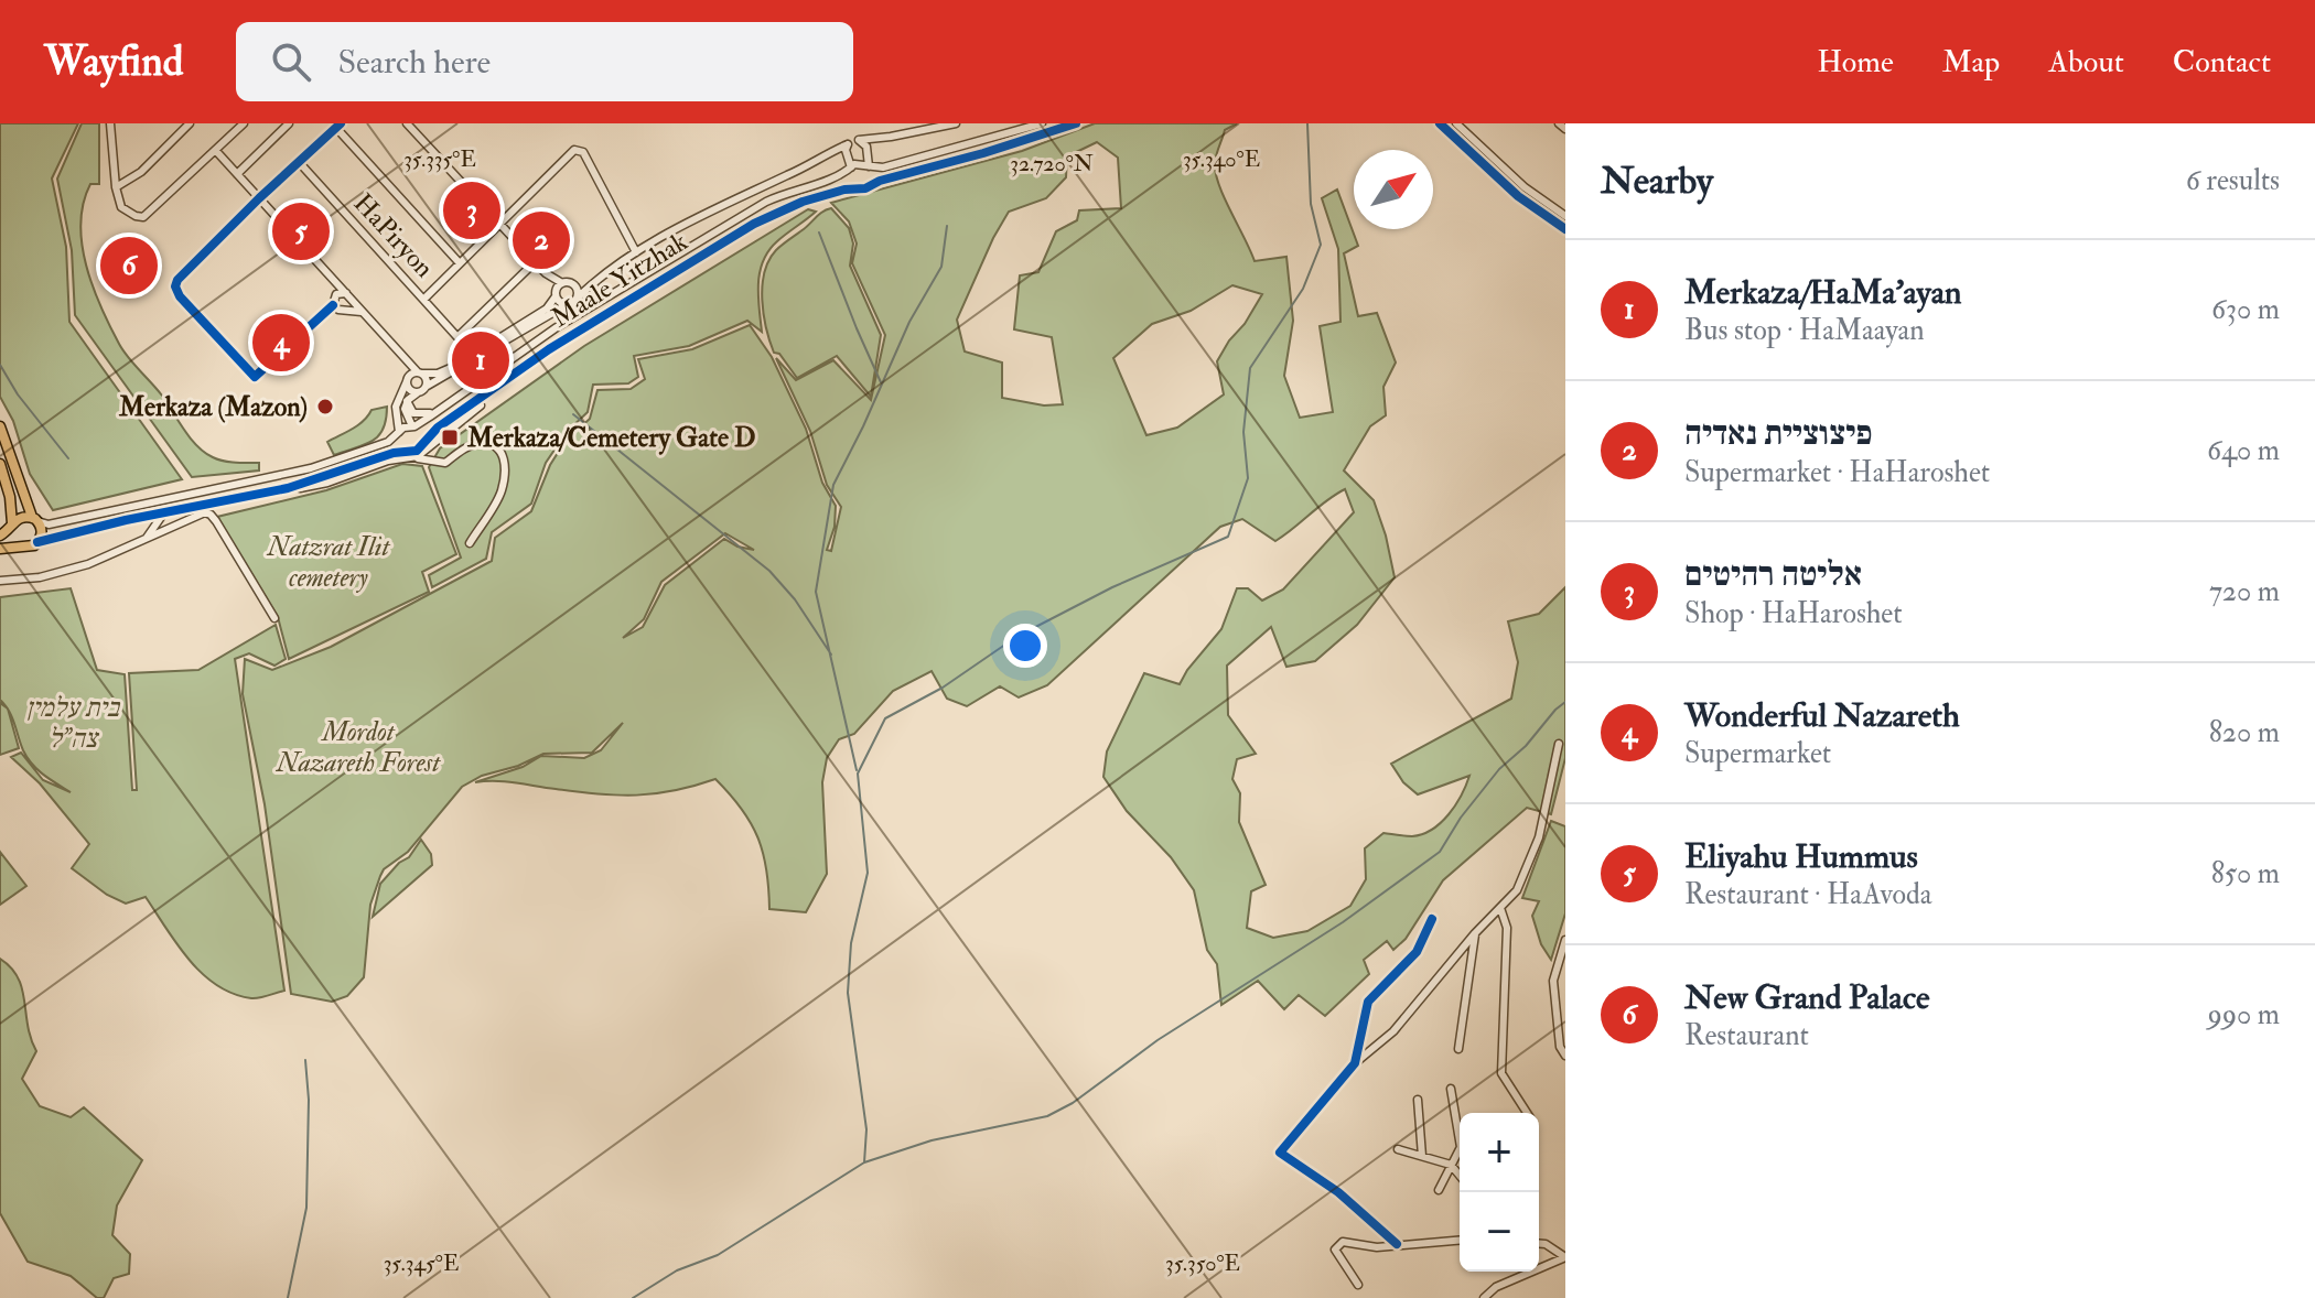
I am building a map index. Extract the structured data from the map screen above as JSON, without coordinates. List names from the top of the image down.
{
  "streets": {
    "street": ["HaPiryon", "Maale Yitzhak"]
  },
  "parks": ["Natzrat Ilit cemetery", "בית עלמין צה\"ל", "Mordot Nazareth Forest"],
  "places": {
    "other": ["Merkaza (Mazon)"],
    "transit": ["Merkaza/Cemetery Gate D"]
  },
  "north": "top right",
  "page": {
    "header": "Wayfind",
    "search": "Search here",
    "nav": [
      "Home",
      "Map",
      "About",
      "Contact"
    ],
    "heading": ["Nearby", "6 results"],
    "pins": [
      "3",
      "5",
      "2",
      "6",
      "4",
      "1"
    ],
    "list": [
      {
        "mark": "1",
        "name": "Merkaza/HaMa'ayan",
        "note": "Bus stop · HaMaayan",
        "value": "630 m"
      },
      {
        "mark": "2",
        "name": "פיצוציית נאדיה",
        "note": "Supermarket · HaHaroshet",
        "value": "640 m"
      },
      {
        "mark": "3",
        "name": "אליטה רהיטים",
        "note": "Shop · HaHaroshet",
        "value": "720 m"
      },
      {
        "mark": "4",
        "name": "Wonderful Nazareth",
        "note": "Supermarket",
        "value": "820 m"
      },
      {
        "mark": "5",
        "name": "Eliyahu Hummus",
        "note": "Restaurant · HaAvoda",
        "value": "850 m"
      },
      {
        "mark": "6",
        "name": "New Grand Palace",
        "note": "Restaurant",
        "value": "990 m"
      }
    ],
    "map_buttons": ["+", "−"]
  },
  "coordinates": [
    "35.335°E",
    "35.340°E",
    "32.720°N",
    "35.345°E",
    "35.350°E"
  ]
}
